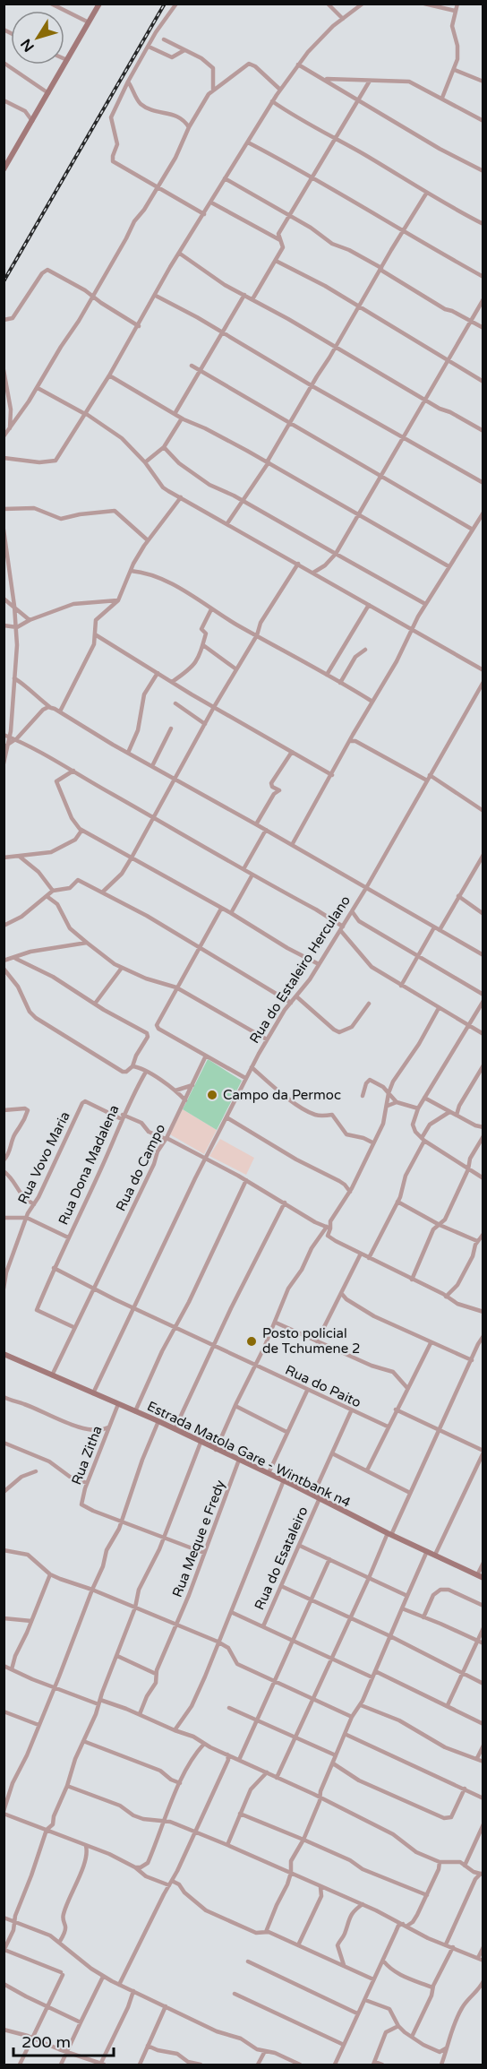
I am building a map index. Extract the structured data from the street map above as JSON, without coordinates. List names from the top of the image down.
{
  "streets": {
    "street": [
      "Rua do Estaleiro Herculano",
      "Rua Vovo Maria",
      "Rua Dona Madalena",
      "Rua do Campo",
      "Rua do Paito",
      "Estrada Matola Gare - Wintbank n4",
      "Rua Zitha",
      "Rua Meque e Fredy",
      "Rua do Esataleiro"
    ]
  },
  "crossings": [
    ["Rua do Estaleiro Herculano", "Rua do Paito"],
    ["Rua do Estaleiro Herculano", "Estrada Matola Gare - Wintbank n4"],
    ["Rua Vovo Maria", "Rua Dona Madalena"],
    ["Rua Dona Madalena", "Rua do Campo"],
    ["Rua Dona Madalena", "Rua do Paito"],
    ["Rua do Campo", "Rua do Paito"],
    ["Rua do Campo", "Estrada Matola Gare - Wintbank n4"],
    ["Rua do Paito", "Rua do Esataleiro"],
    ["Estrada Matola Gare - Wintbank n4", "Rua Zitha"],
    ["Estrada Matola Gare - Wintbank n4", "Rua Meque e Fredy"],
    ["Estrada Matola Gare - Wintbank n4", "Rua do Esataleiro"]
  ],
  "places": ["Campo da Permoc", "Posto policial de Tchumene 2"],
  "scale_bar": "200 m",
  "north": "bottom left"
}
